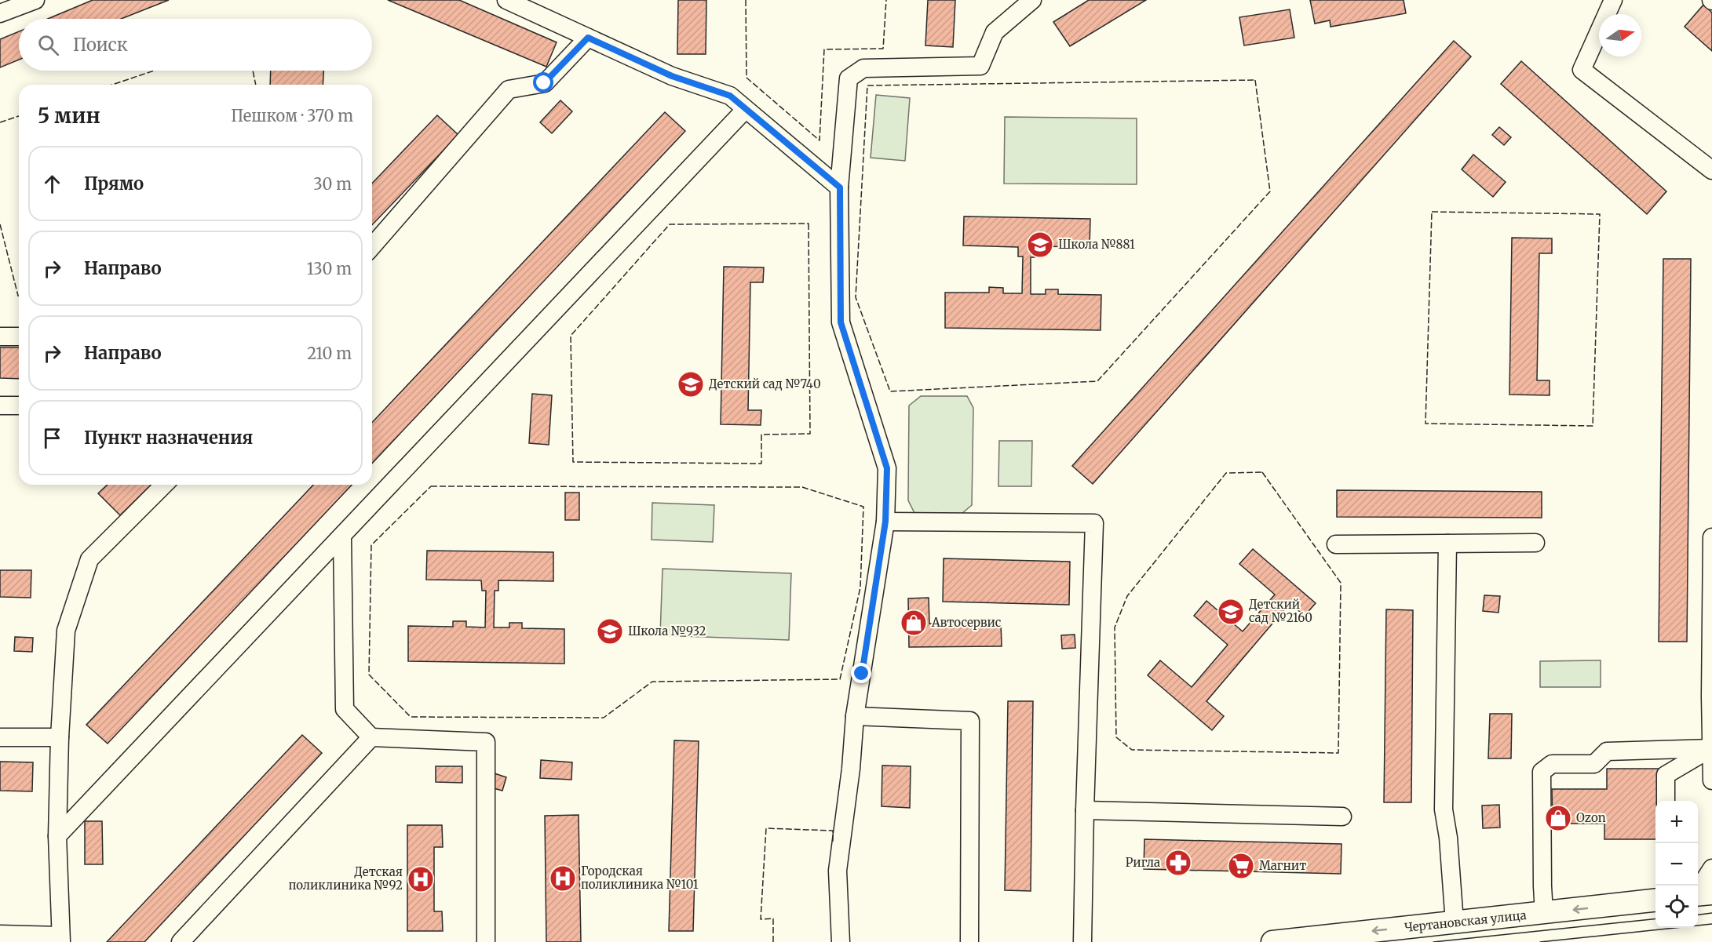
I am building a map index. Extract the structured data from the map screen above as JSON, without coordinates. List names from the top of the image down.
{
  "streets": {
    "main road": ["Чертановская улица"]
  },
  "one_way": ["Чертановская улица"],
  "places": {
    "school or university": [
      "Школа №881",
      "Детский сад №740",
      "Детский сад №2160",
      "Школа №932"
    ],
    "shop": ["Автосервис", "Ozon"],
    "pharmacy": ["Ригла"],
    "supermarket": ["Магнит"],
    "hospital": ["Городская поликлиника №101", "Детская поликлиника №92"]
  },
  "north": "right",
  "page": {
    "search": "Поиск",
    "heading": ["5 мин", "Пешком · 370 m"],
    "list": [
      ["Прямо", "30 m"],
      ["Направо", "130 m"],
      ["Направо", "210 m"],
      "Пункт назначения"
    ],
    "map_buttons": ["+", "−"]
  }
}
